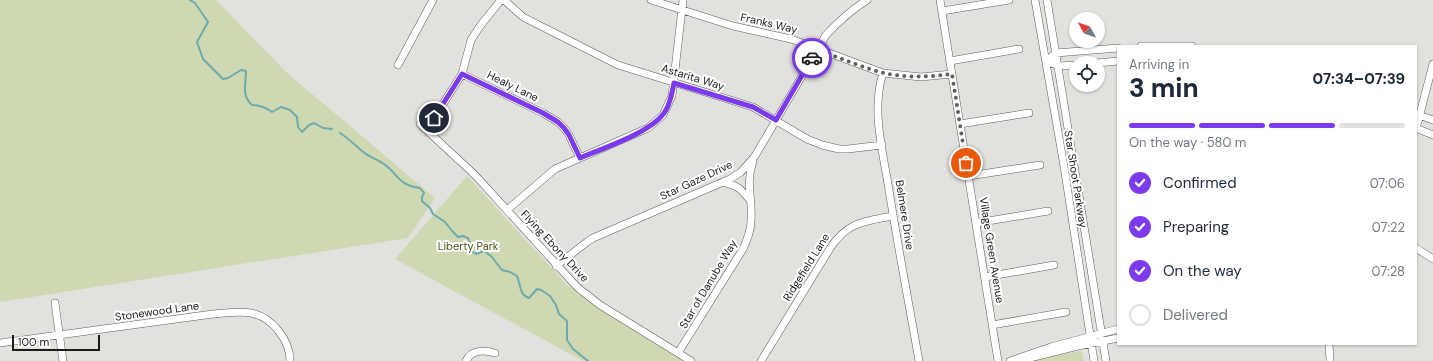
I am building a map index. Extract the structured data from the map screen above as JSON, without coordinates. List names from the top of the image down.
{
  "streets": {
    "street": [
      "Franks Way",
      "Astarita Way",
      "Healy Lane",
      "Star Shoot Parkway",
      "Star Gaze Drive",
      "Belmere Drive",
      "Flying Ebony Drive",
      "Village Green Avenue",
      "Ridgefield Lane",
      "Star of Danube Way",
      "Stonewood Lane"
    ]
  },
  "crossings": [
    ["Franks Way", "Star Gaze Drive"],
    ["Franks Way", "Belmere Drive"],
    ["Franks Way", "Village Green Avenue"],
    ["Astarita Way", "Star Gaze Drive"],
    ["Astarita Way", "Belmere Drive"],
    ["Healy Lane", "Flying Ebony Drive"],
    ["Star Gaze Drive", "Flying Ebony Drive"],
    ["Star Gaze Drive", "Star of Danube Way"],
    ["Belmere Drive", "Ridgefield Lane"],
    ["Flying Ebony Drive", "Star of Danube Way"]
  ],
  "parks": ["Liberty Park"],
  "scale_bar": "100 m",
  "north": "top left",
  "page": {
    "heading": ["3 min", "Arriving in", "07:34–07:39"],
    "bar": "On the way · 580 m",
    "list": [
      ["Confirmed", "07:06"],
      ["Preparing", "07:22"],
      ["On the way", "07:28"],
      "Delivered"
    ],
    "scale": "100 m"
  }
}
